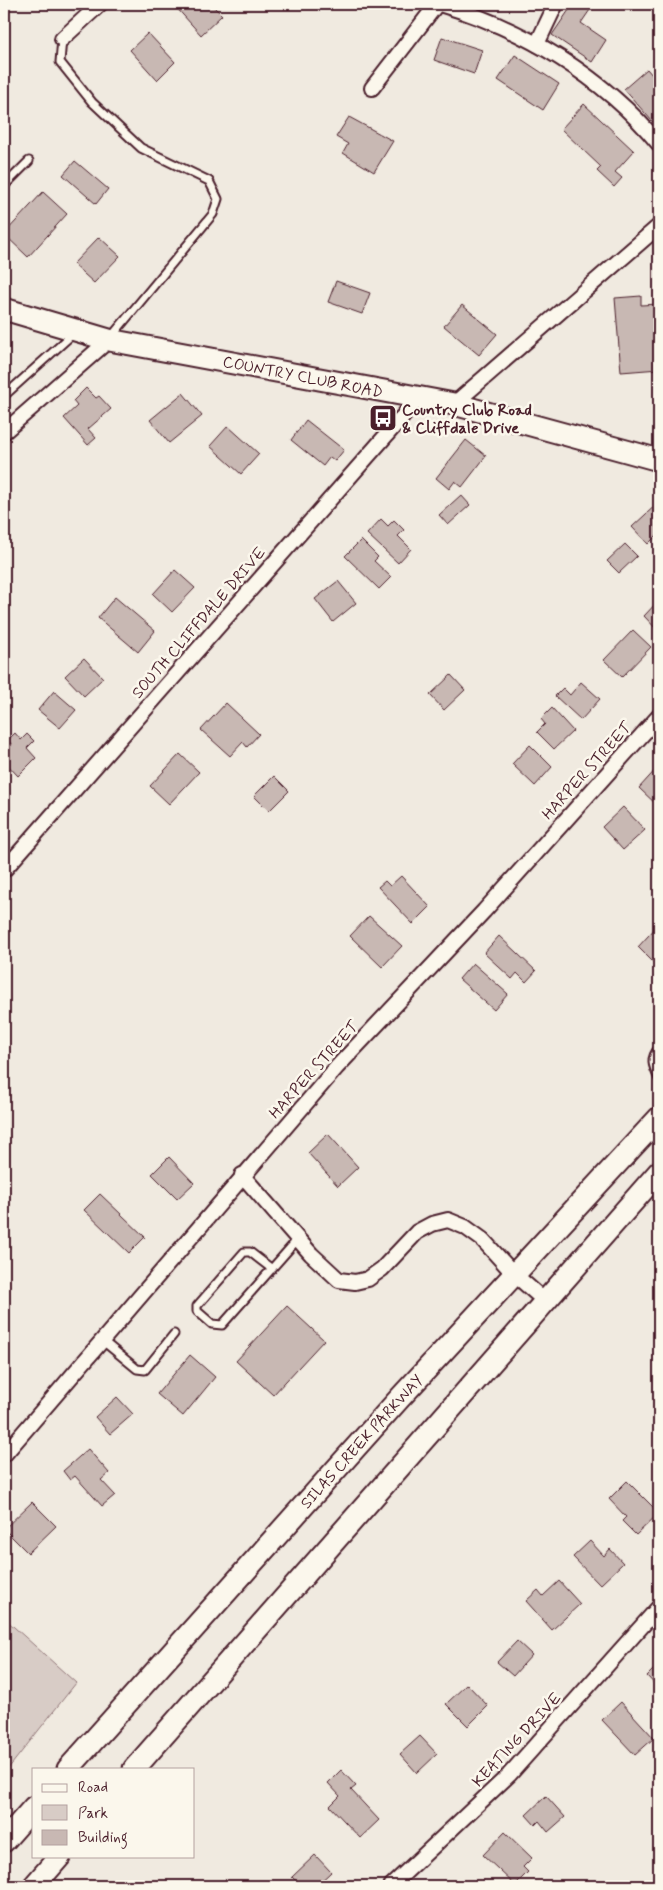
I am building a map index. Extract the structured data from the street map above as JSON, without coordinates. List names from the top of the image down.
{
  "streets": {
    "main road": ["COUNTRY CLUB ROAD", "SILAS CREEK PARKWAY"],
    "street": ["SOUTH CLIFFDALE DRIVE", "HARPER STREET", "KEATING DRIVE"]
  },
  "crossings": [
    ["COUNTRY CLUB ROAD", "SOUTH CLIFFDALE DRIVE"]
  ],
  "places": {
    "bus stop": ["Country Club Road & Cliffdale Drive"]
  },
  "legend": ["Road", "Park", "Building"]
}
